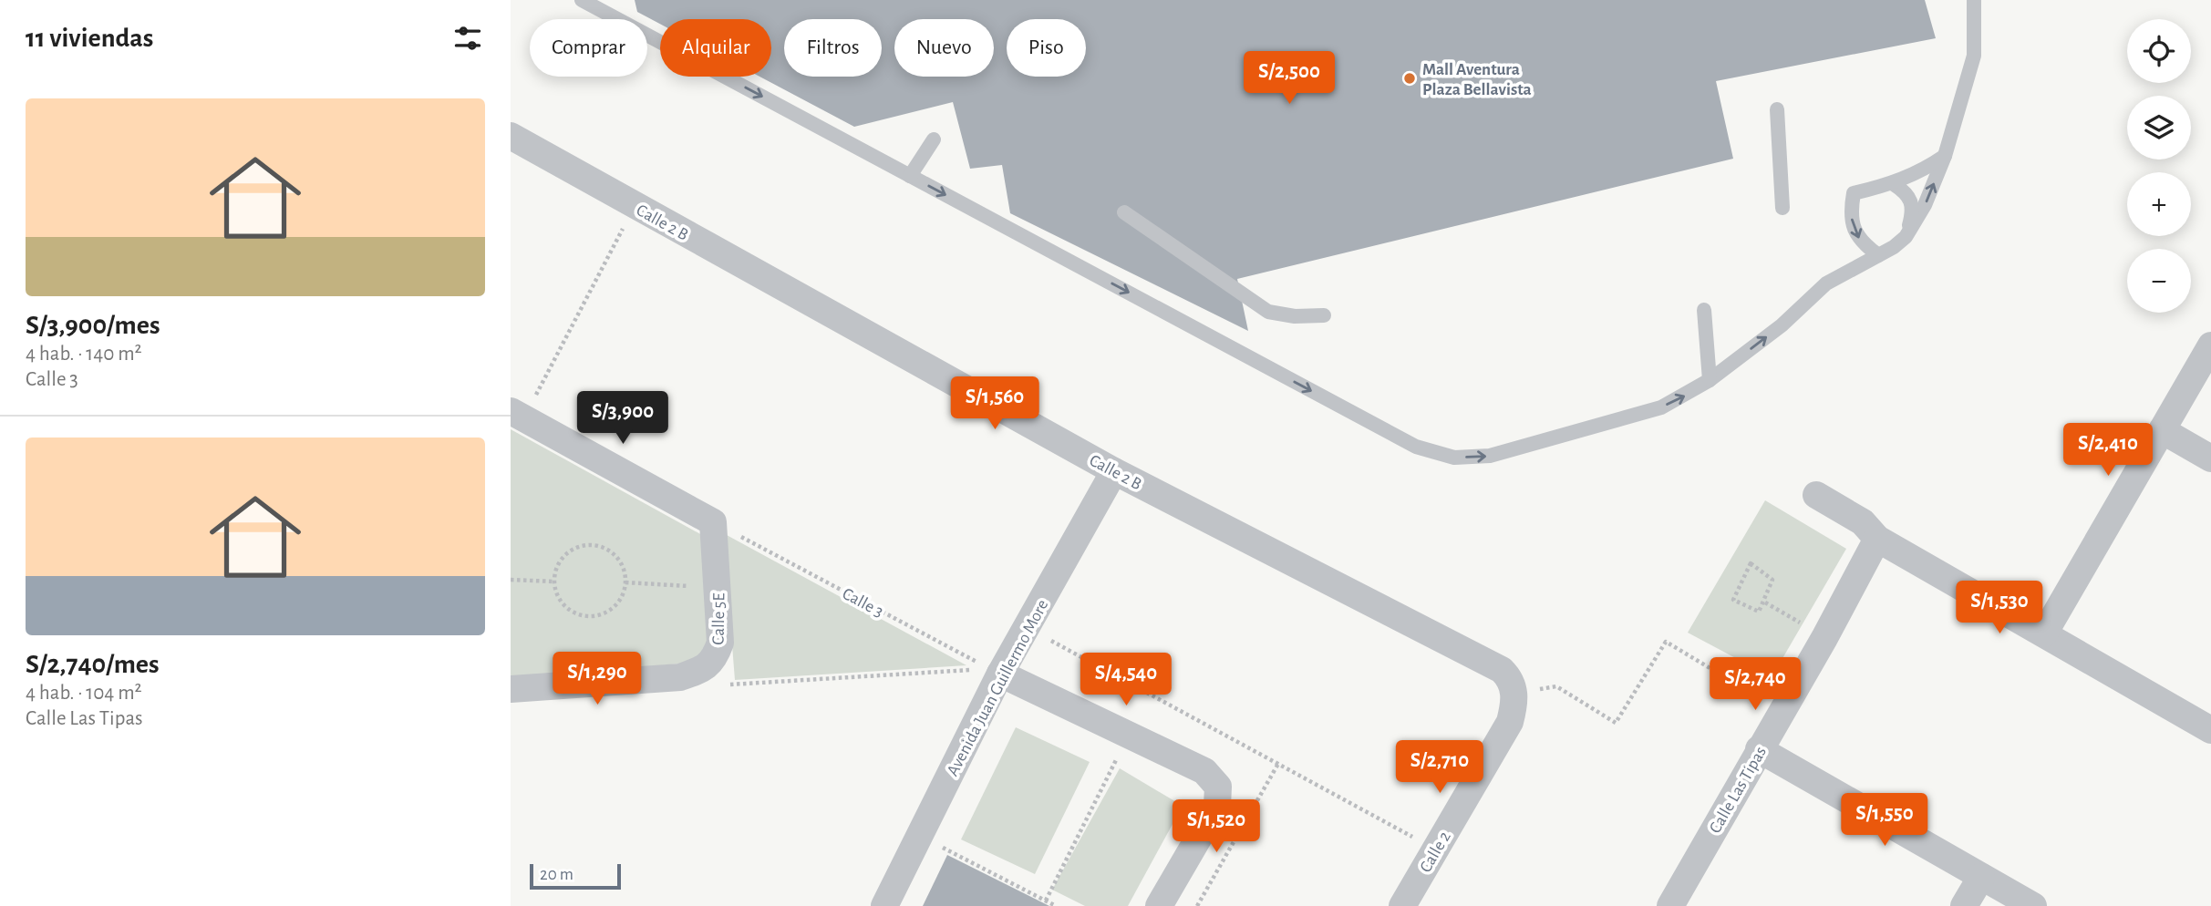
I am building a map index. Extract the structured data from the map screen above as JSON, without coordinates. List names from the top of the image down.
{
  "streets": {
    "street": [
      "Calle 2 B",
      "Calle 5E",
      "Avenida Juan Guillermo More",
      "Calle Las Tipas",
      "Calle 2"
    ],
    "path": ["Calle 3"]
  },
  "crossings": [
    ["Calle 2 B", "Avenida Juan Guillermo More"],
    ["Calle 2 B", "Calle 2"],
    ["Calle 3", "Calle 5E"],
    ["Calle 3", "Avenida Juan Guillermo More"]
  ],
  "places": ["Mall Aventura Plaza Bellavista"],
  "scale_bar": "20 m",
  "page": {
    "heading": "11 viviendas",
    "map_buttons": ["+", "−"],
    "chip": [
      "Comprar",
      "Alquilar",
      "Filtros",
      "Nuevo",
      "Piso"
    ],
    "price": [
      "S/2,500",
      "S/1,560",
      "S/3,900",
      "S/2,410",
      "S/1,530",
      "S/1,290",
      "S/4,540",
      "S/2,740",
      "S/2,710",
      "S/1,550",
      "S/1,520"
    ],
    "list": [
      {
        "name": "S/3,900/mes",
        "note": "4 hab. · 140 m² · Calle 3"
      },
      {
        "name": "S/2,740/mes",
        "note": "4 hab. · 104 m² · Calle Las Tipas"
      }
    ],
    "scale": "20 m"
  }
}
